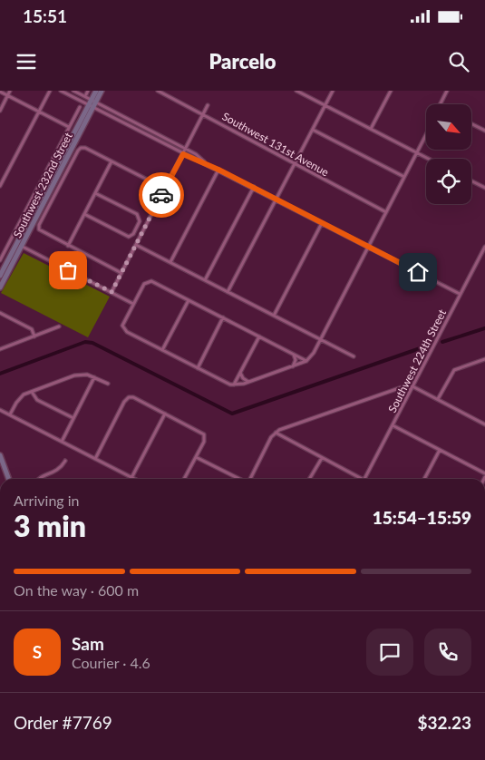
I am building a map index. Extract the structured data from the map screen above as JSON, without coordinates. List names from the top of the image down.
{
  "streets": {
    "street": ["Southwest 131st Avenue", "Southwest 232nd Street", "Southwest 224th Street"]
  },
  "north": "bottom right",
  "page": {
    "status": "15:51",
    "header": "Parcelo",
    "heading": ["3 min", "Arriving in", "15:54–15:59"],
    "panel": [
      "Sam",
      "Courier · 4.6",
      "Order #7769",
      "$32.23"
    ],
    "bar": "On the way · 600 m",
    "round": "S"
  }
}
